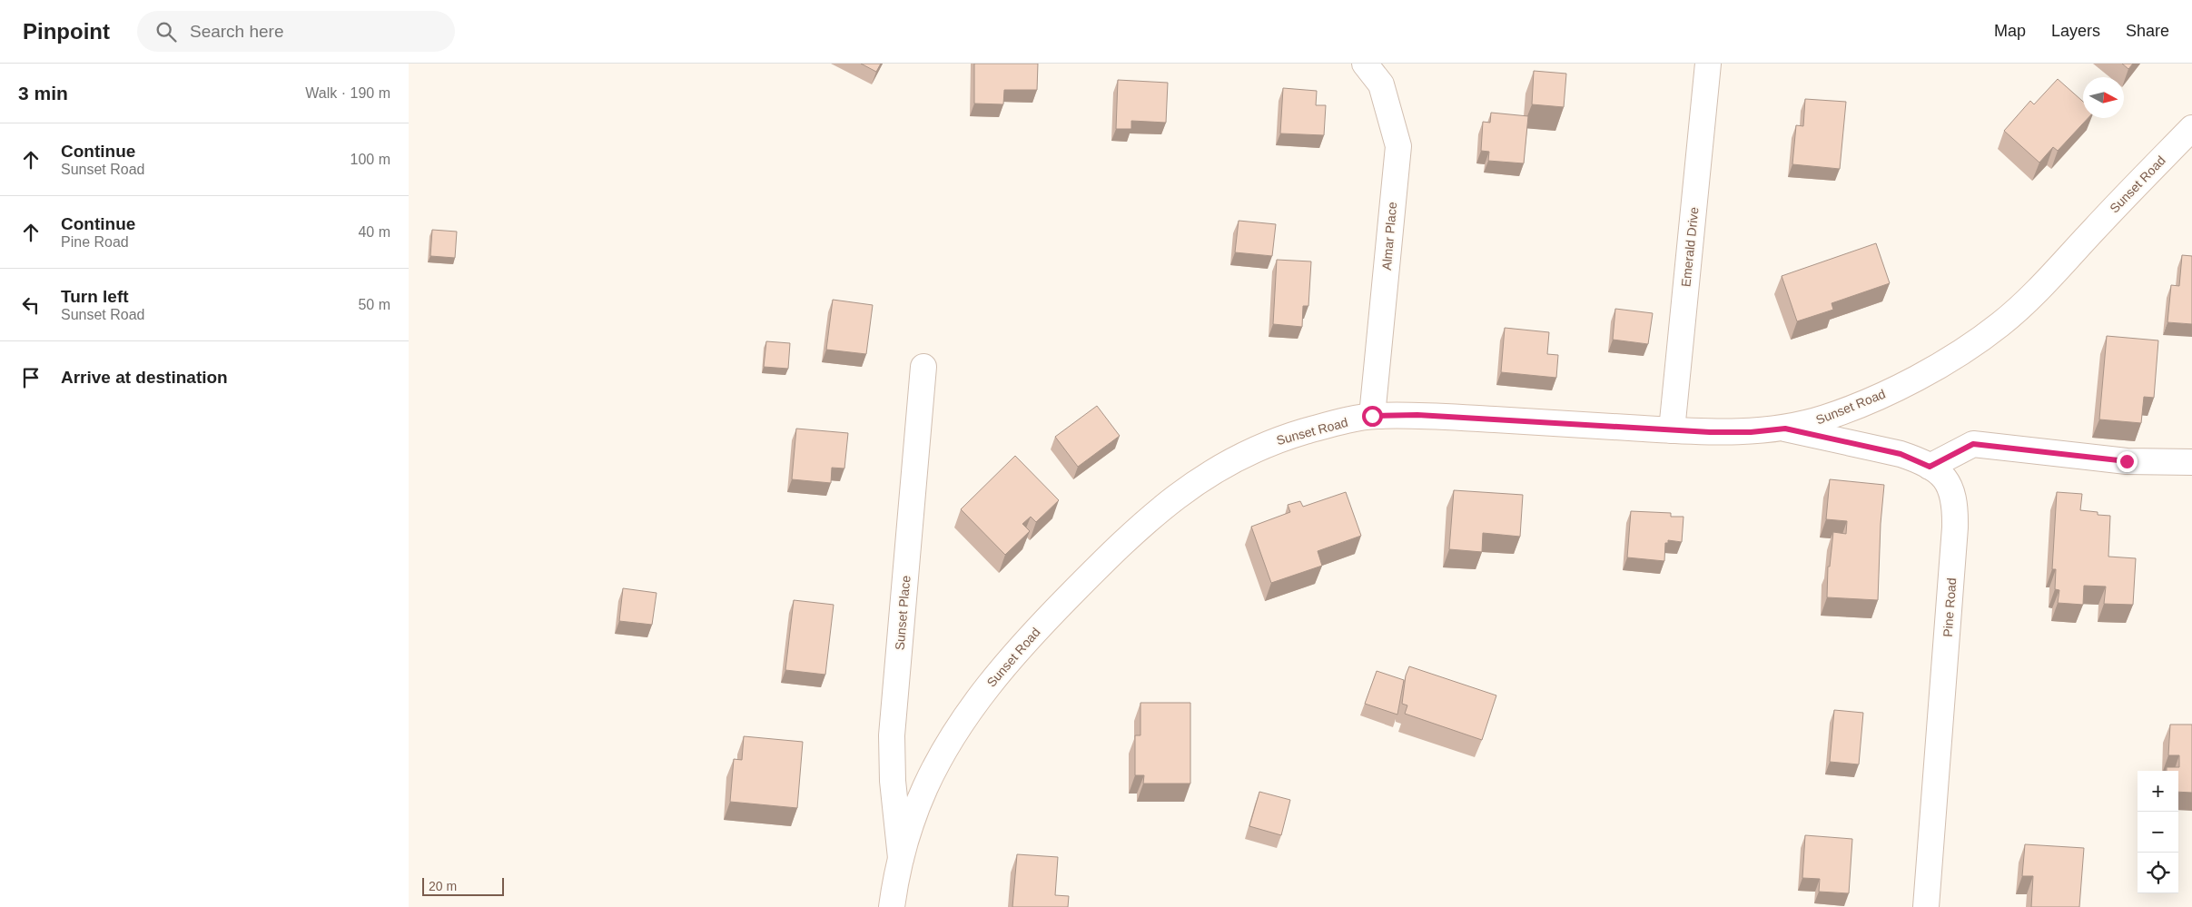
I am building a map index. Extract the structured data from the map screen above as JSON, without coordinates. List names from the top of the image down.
{
  "streets": {
    "street": [
      "Sunset Road",
      "Almar Place",
      "Emerald Drive",
      "Pine Road",
      "Sunset Place"
    ]
  },
  "crossings": [
    ["Sunset Road", "Almar Place"],
    ["Sunset Road", "Emerald Drive"],
    ["Sunset Road", "Pine Road"],
    ["Sunset Road", "Sunset Place"]
  ],
  "scale_bar": "20 m",
  "north": "right",
  "page": {
    "header": "Pinpoint",
    "search": "Search here",
    "nav": ["Map", "Layers", "Share"],
    "heading": ["3 min", "Walk · 190 m"],
    "list": [
      ["Continue", "Sunset Road", "100 m"],
      ["Continue", "Pine Road", "40 m"],
      ["Turn left", "Sunset Road", "50 m"],
      "Arrive at destination"
    ],
    "map_buttons": ["+", "−"],
    "scale": "20 m"
  }
}
